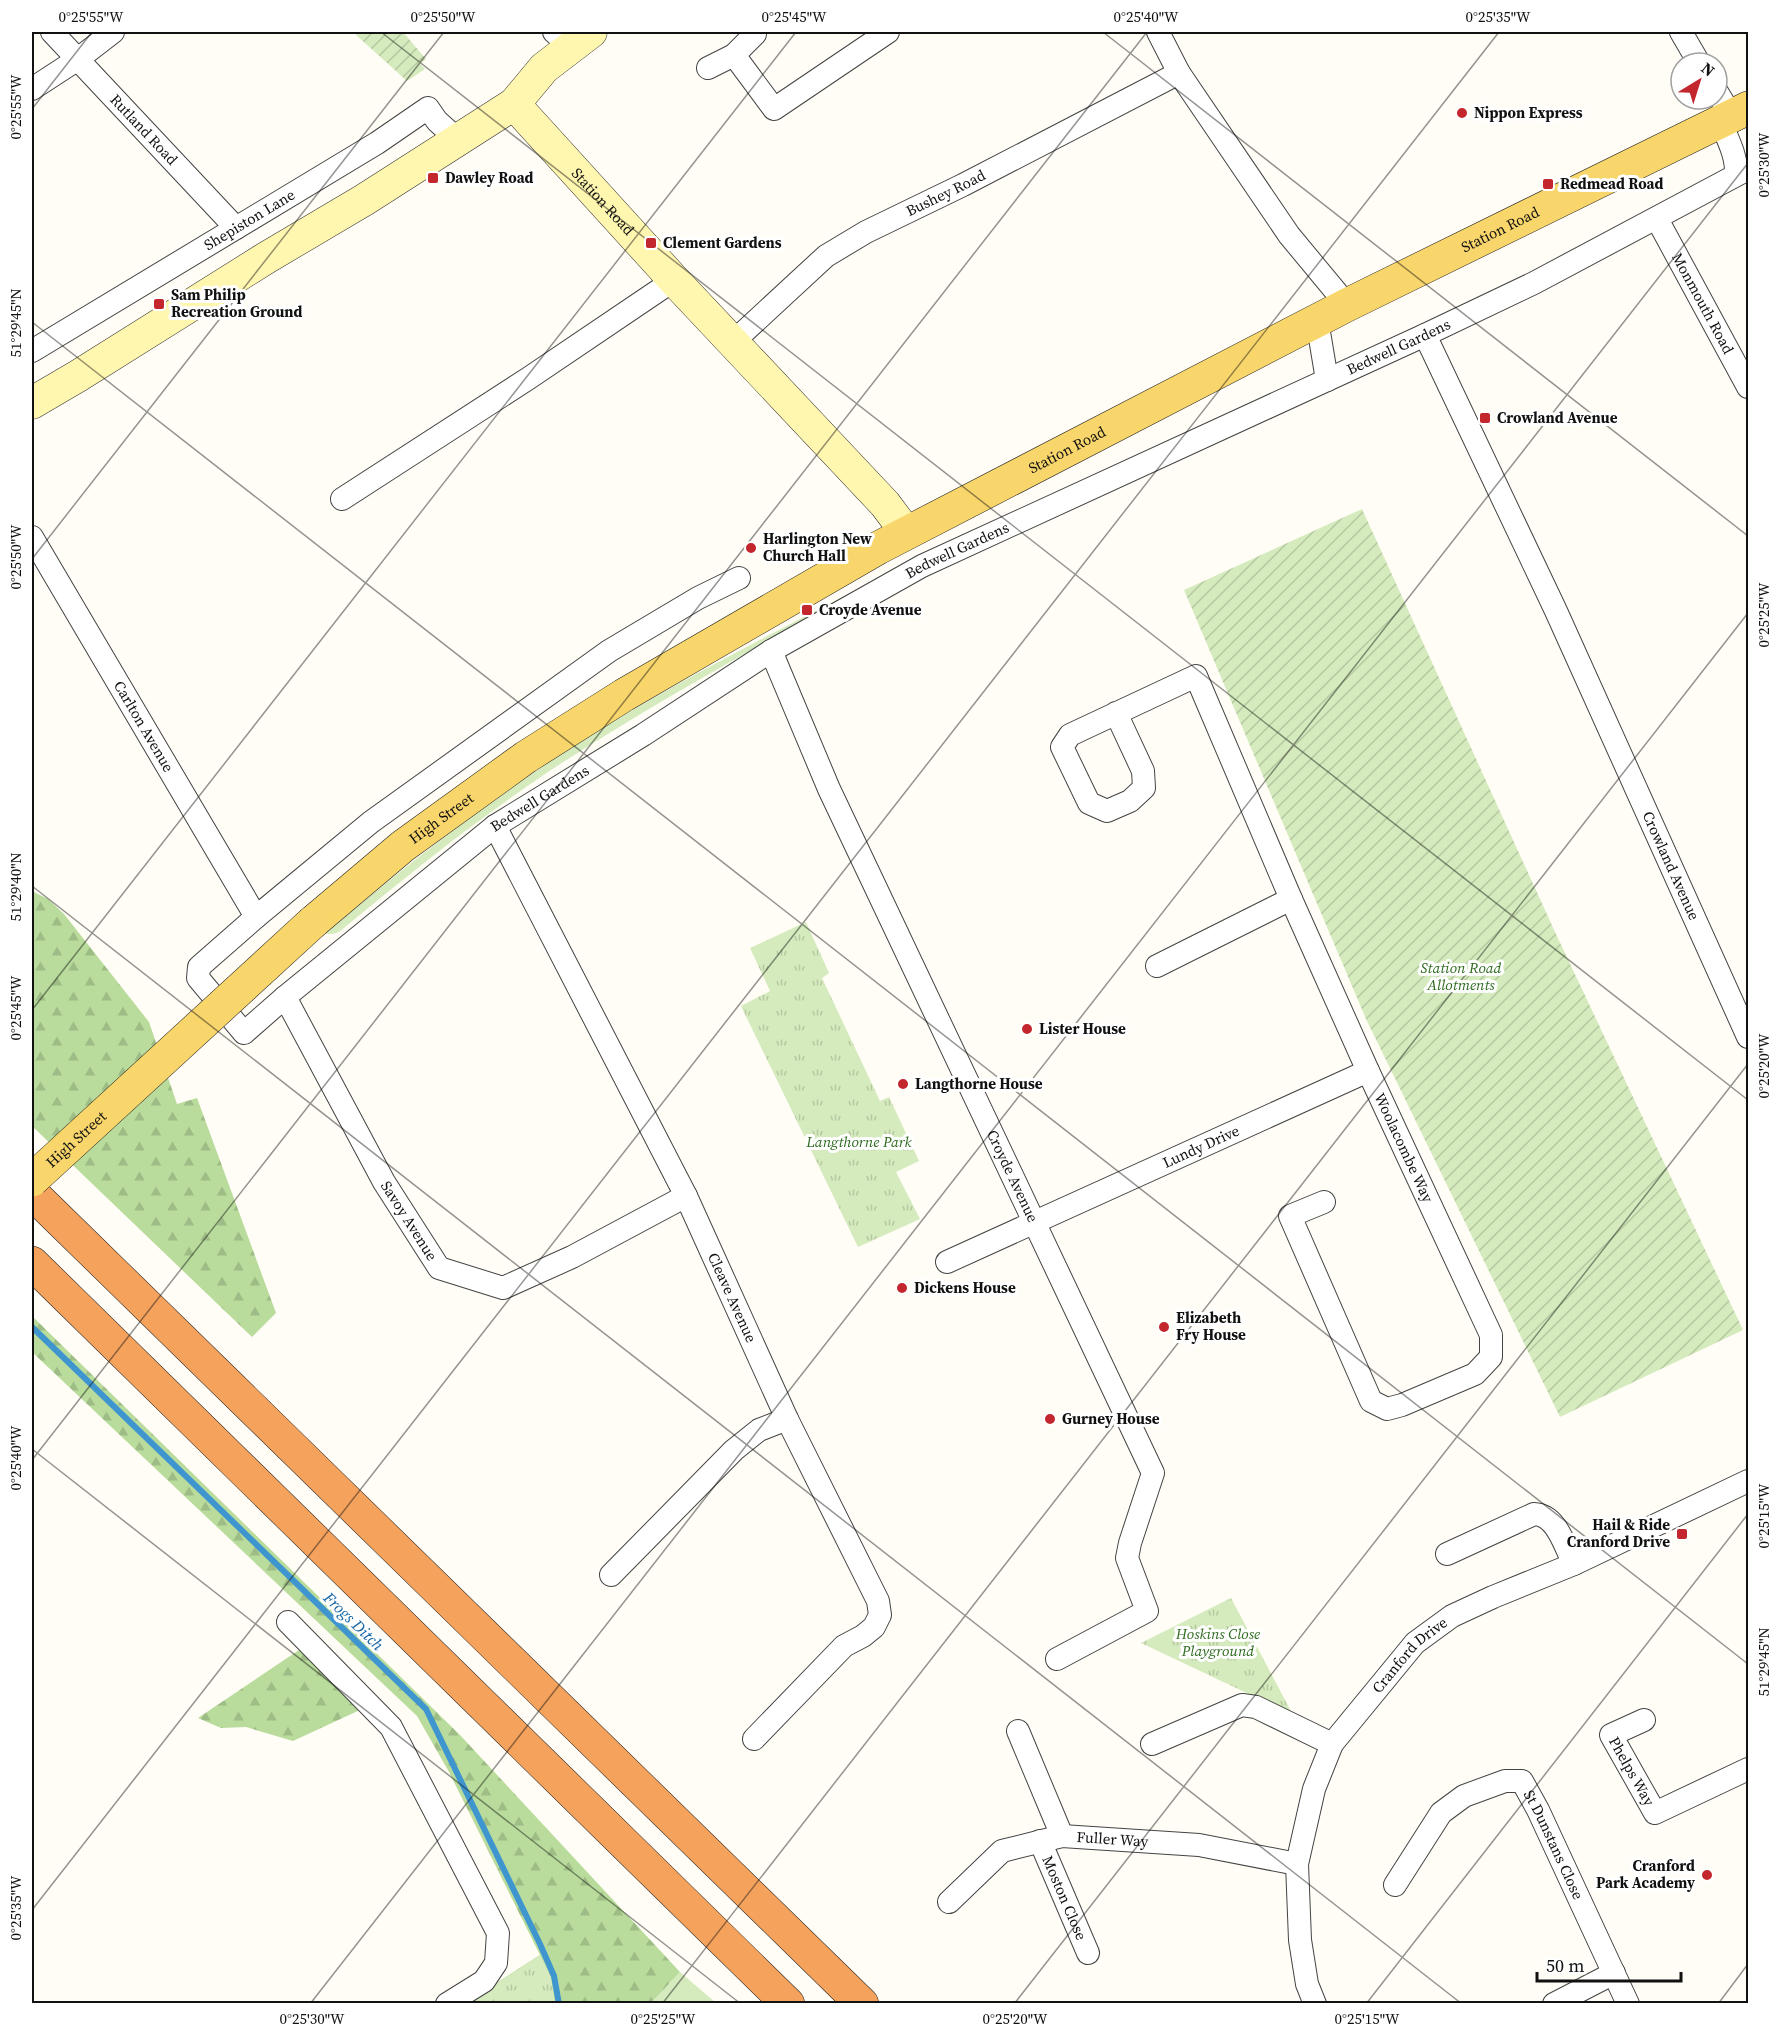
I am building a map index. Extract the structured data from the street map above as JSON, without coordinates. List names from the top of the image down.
{
  "streets": {
    "main road": ["Station Road", "High Street"],
    "street": [
      "Rutland Road",
      "Bushey Road",
      "Shepiston Lane",
      "Monmouth Road",
      "Bedwell Gardens",
      "Carlton Avenue",
      "Crowland Avenue",
      "Lundy Drive",
      "Woolacombe Way",
      "Croyde Avenue",
      "Savoy Avenue",
      "Cleave Avenue",
      "Cranford Drive",
      "Phelps Way",
      "Fuller Way",
      "St Dunstans Close",
      "Moston Close"
    ]
  },
  "crossings": [
    ["Rutland Road", "Shepiston Lane"],
    ["Bushey Road", "Station Road"],
    ["Station Road", "Bedwell Gardens"],
    ["Station Road", "High Street"],
    ["Monmouth Road", "Bedwell Gardens"],
    ["Bedwell Gardens", "Carlton Avenue"],
    ["Bedwell Gardens", "Crowland Avenue"],
    ["Bedwell Gardens", "Croyde Avenue"],
    ["Bedwell Gardens", "Savoy Avenue"],
    ["Bedwell Gardens", "Cleave Avenue"],
    ["Lundy Drive", "Woolacombe Way"],
    ["Lundy Drive", "Croyde Avenue"],
    ["Savoy Avenue", "Cleave Avenue"],
    ["Cranford Drive", "Fuller Way"],
    ["Fuller Way", "Moston Close"]
  ],
  "water": ["Frogs Ditch"],
  "parks": ["Station Road Allotments", "Langthorne Park", "Hoskins Close Playground"],
  "places": {
    "other": [
      "Nippon Express",
      "Harlington New Church Hall",
      "Lister House",
      "Langthorne House",
      "Dickens House",
      "Elizabeth Fry House",
      "Gurney House",
      "Cranford Park Academy"
    ],
    "transit": [
      "Dawley Road",
      "Redmead Road",
      "Clement Gardens",
      "Sam Philip Recreation Ground",
      "Crowland Avenue",
      "Croyde Avenue",
      "Hail & Ride Cranford Drive"
    ]
  },
  "scale_bar": "50 m",
  "north": "top right",
  "coordinates": [
    "0°25'55\"W",
    "0°25'50\"W",
    "0°25'45\"W",
    "0°25'40\"W",
    "0°25'35\"W",
    "0°25'30\"W",
    "51°29'45\"N",
    "0°25'25\"W",
    "51°29'40\"N",
    "0°25'20\"W",
    "0°25'15\"W"
  ]
}
